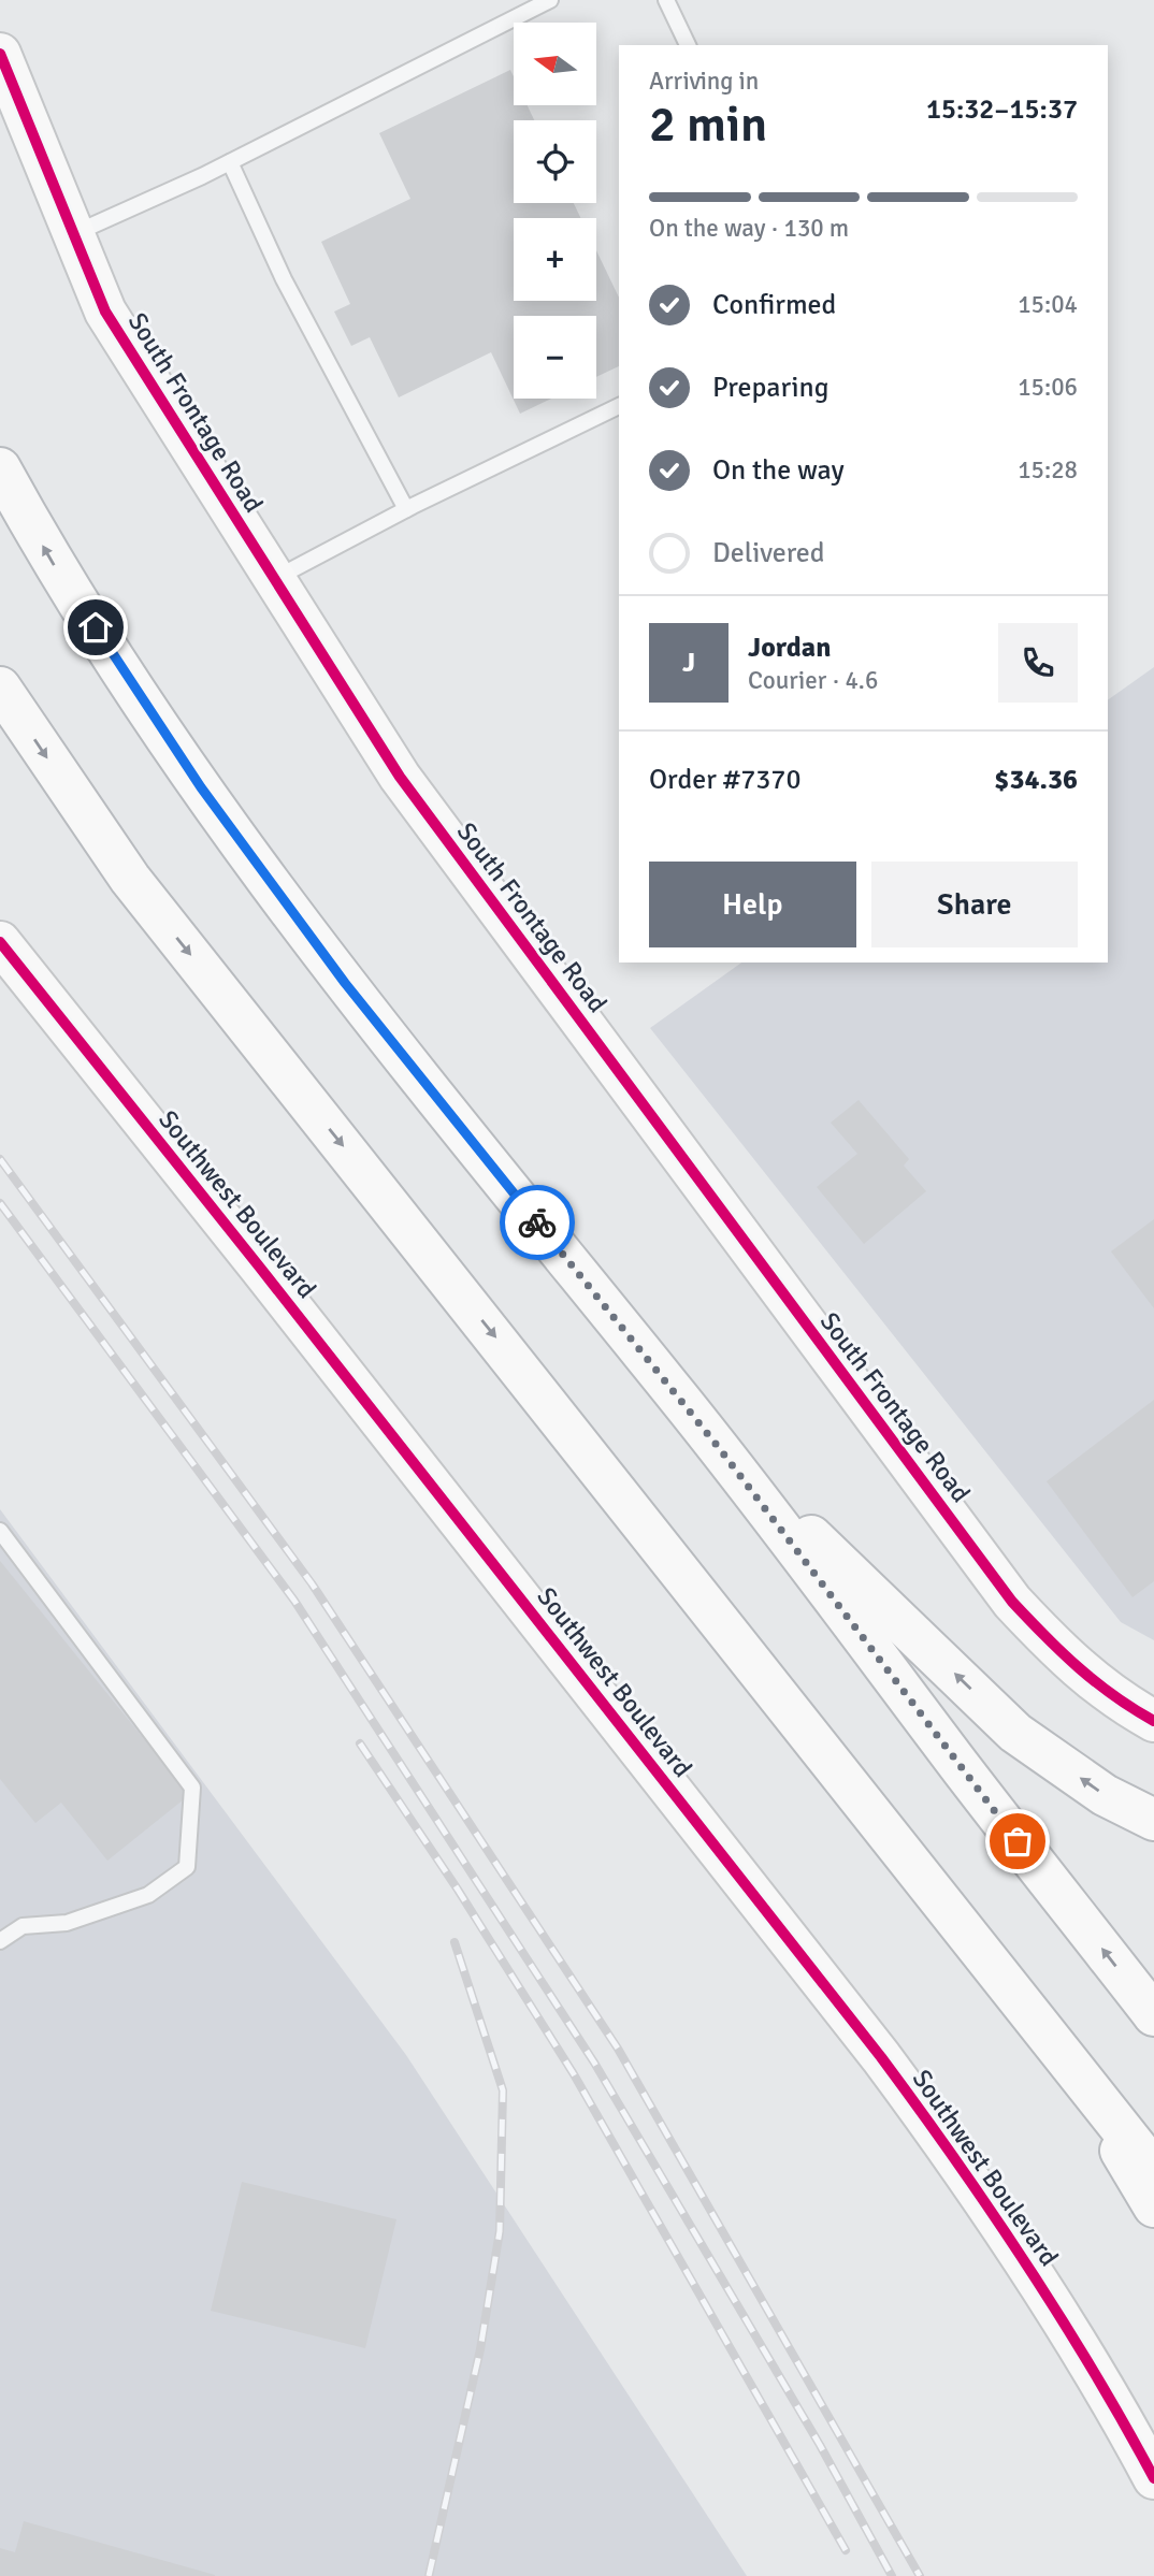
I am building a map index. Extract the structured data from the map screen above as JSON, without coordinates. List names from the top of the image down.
{
  "streets": {
    "main road": ["South Frontage Road", "Southwest Boulevard"]
  },
  "north": "left",
  "page": {
    "map_buttons": ["+", "−"],
    "heading": ["2 min", "Arriving in", "15:32–15:37"],
    "panel": [
      "Jordan",
      "Courier · 4.6",
      "Order #7370",
      "$34.36"
    ],
    "bar": "On the way · 130 m",
    "list": [
      ["Confirmed", "15:04"],
      ["Preparing", "15:06"],
      ["On the way", "15:28"],
      "Delivered"
    ],
    "round": "J",
    "buttons": ["Help", "Share"]
  }
}
